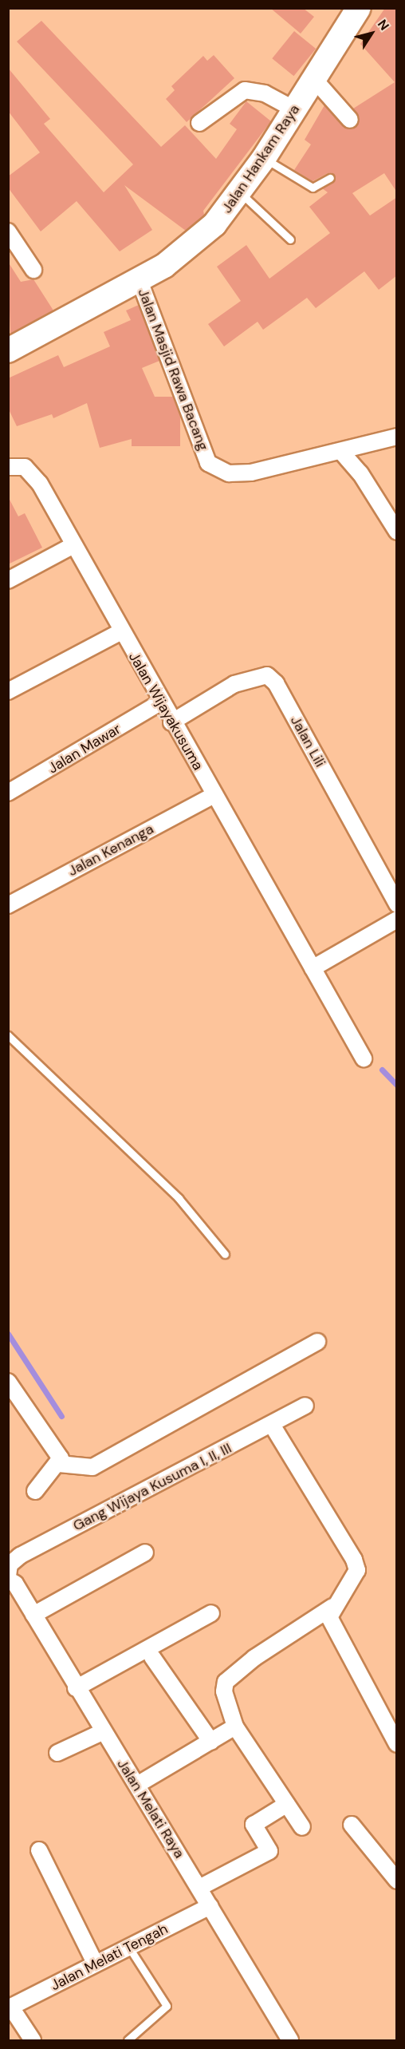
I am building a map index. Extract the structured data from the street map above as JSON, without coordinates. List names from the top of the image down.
{
  "streets": {
    "main road": ["Jalan Hankam Raya"],
    "street": [
      "Jalan Masjid Rawa Bacang",
      "Jalan Wijayakusuma",
      "Jalan Lili",
      "Jalan Mawar",
      "Jalan Kenanga",
      "Gang Wijaya Kusuma I, II, III",
      "Jalan Melati Raya",
      "Jalan Melati Tengah"
    ]
  },
  "crossings": [
    ["Jalan Hankam Raya", "Jalan Masjid Rawa Bacang"],
    ["Jalan Wijayakusuma", "Jalan Lili"],
    ["Jalan Wijayakusuma", "Jalan Mawar"],
    ["Jalan Wijayakusuma", "Jalan Kenanga"],
    ["Jalan Melati Raya", "Jalan Melati Tengah"]
  ],
  "north": "top right"
}
